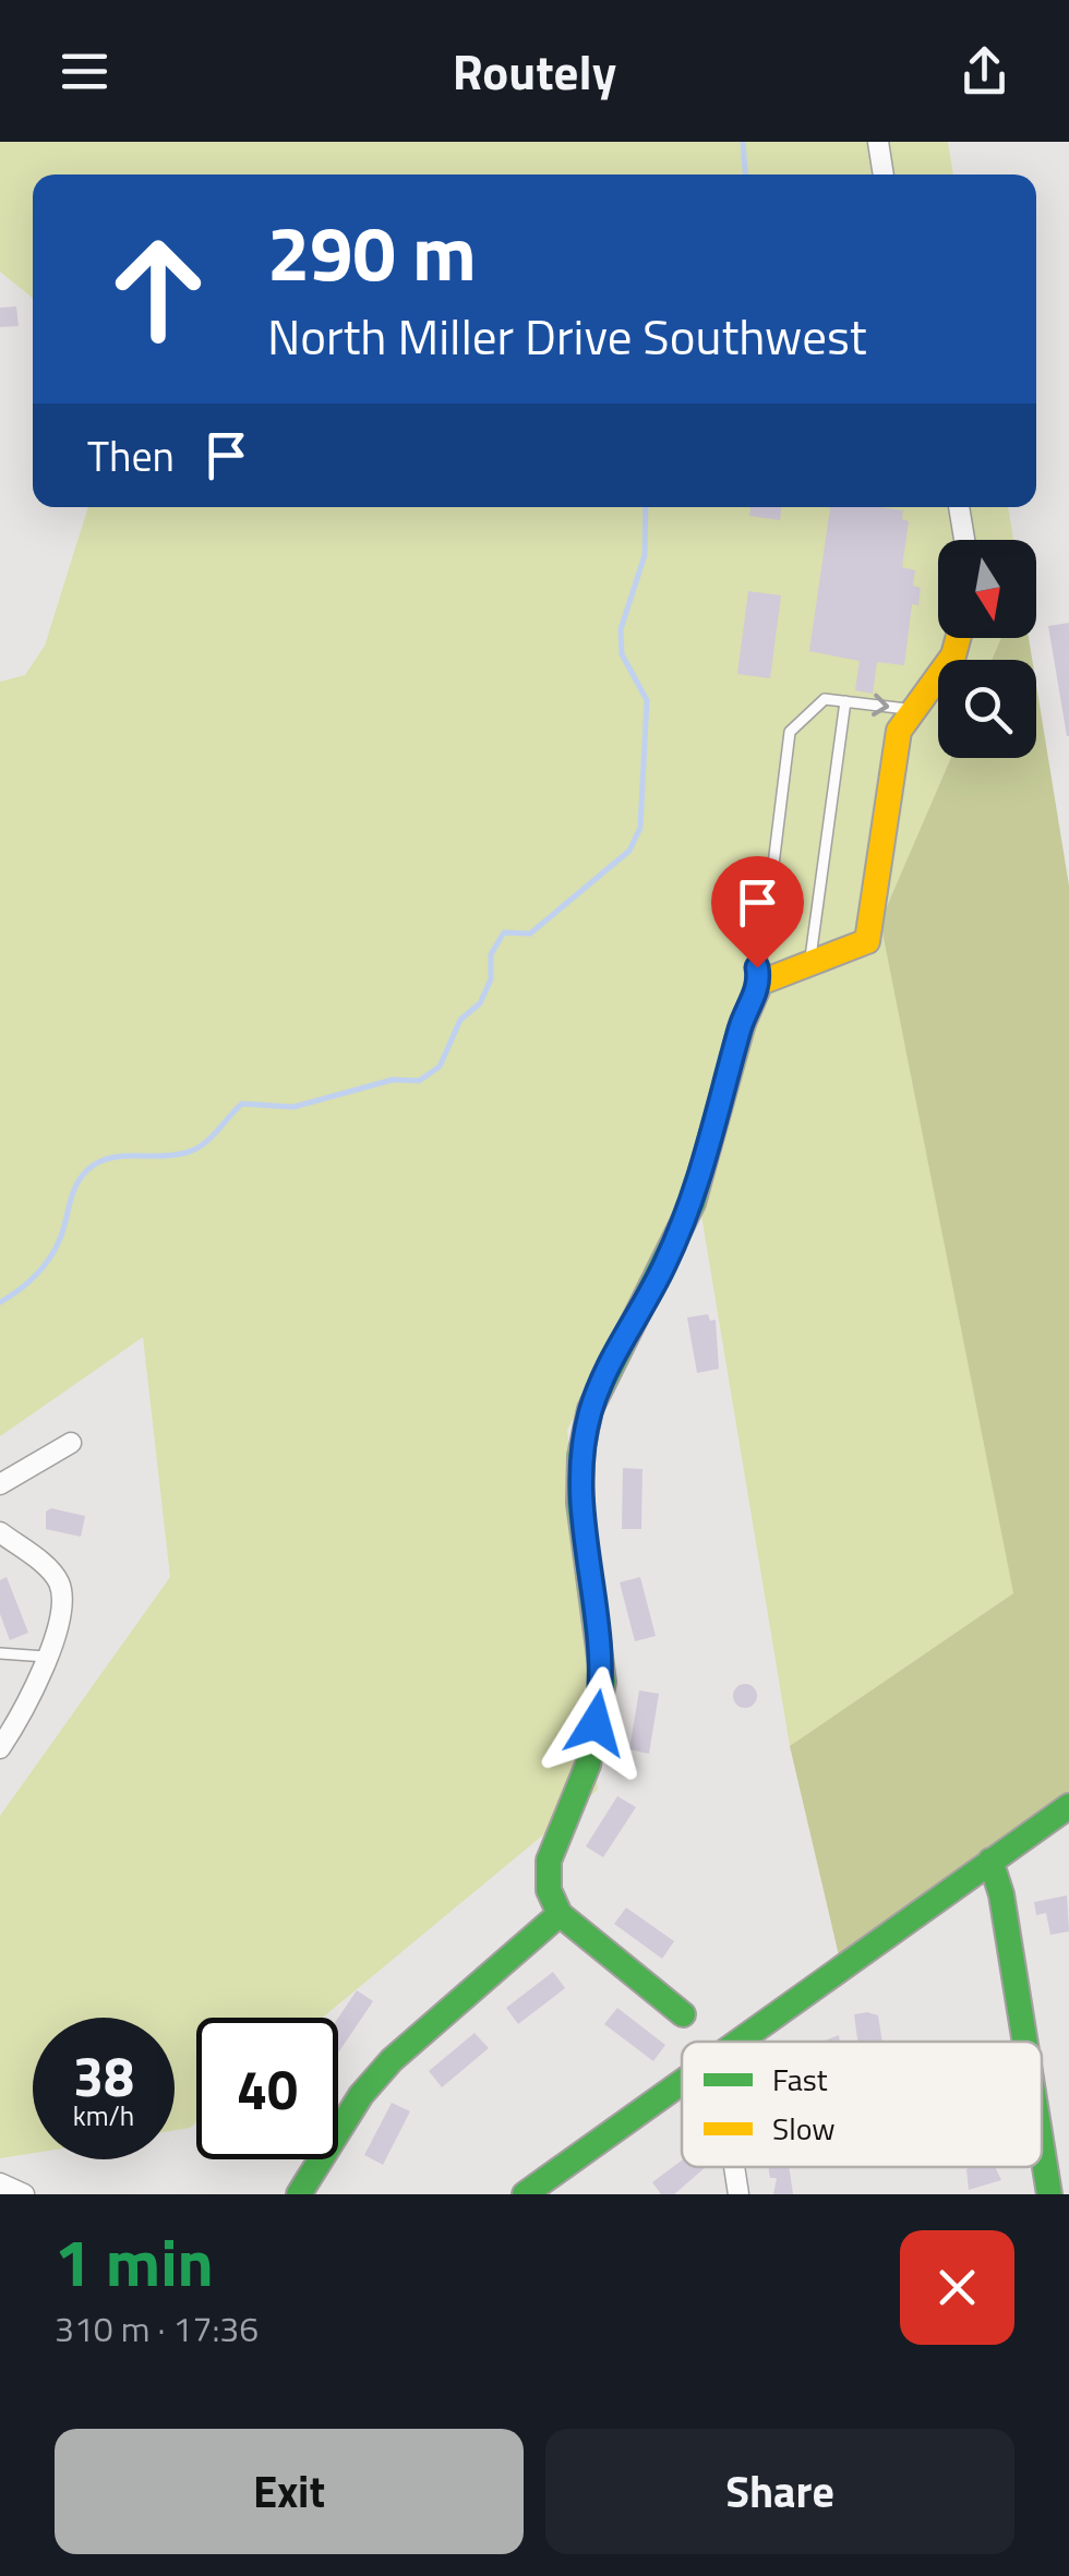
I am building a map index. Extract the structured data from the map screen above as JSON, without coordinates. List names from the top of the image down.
{
  "legend": ["Fast", "Slow"],
  "north": "bottom",
  "page": {
    "header": "Routely",
    "turn": ["290 m", "North Miller Drive Southwest"],
    "then": "Then",
    "speed": "38 km/h",
    "limit": "40",
    "heading": ["1 min", "310 m · 17:36"],
    "buttons": ["Exit", "Share"]
  }
}
